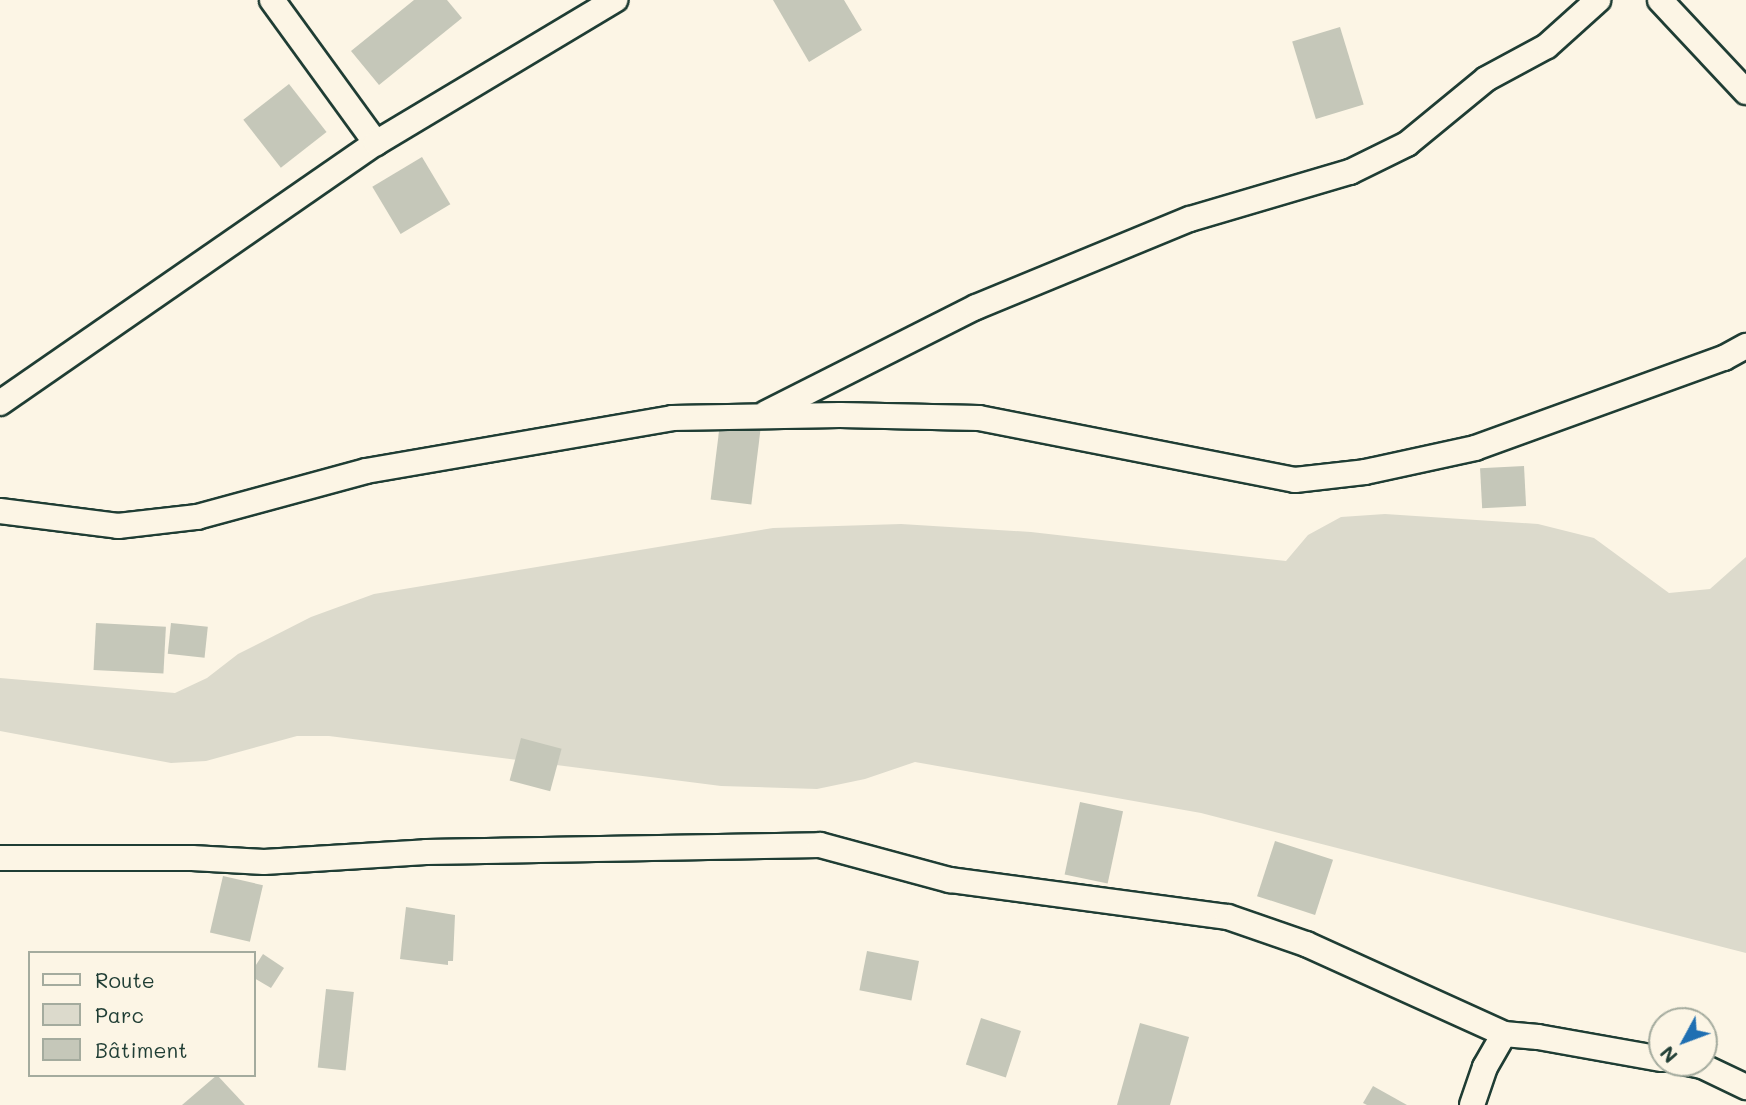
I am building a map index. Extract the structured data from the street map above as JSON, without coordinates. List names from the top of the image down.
{
  "legend": ["Route", "Parc", "Bâtiment"],
  "north": "bottom left"
}
